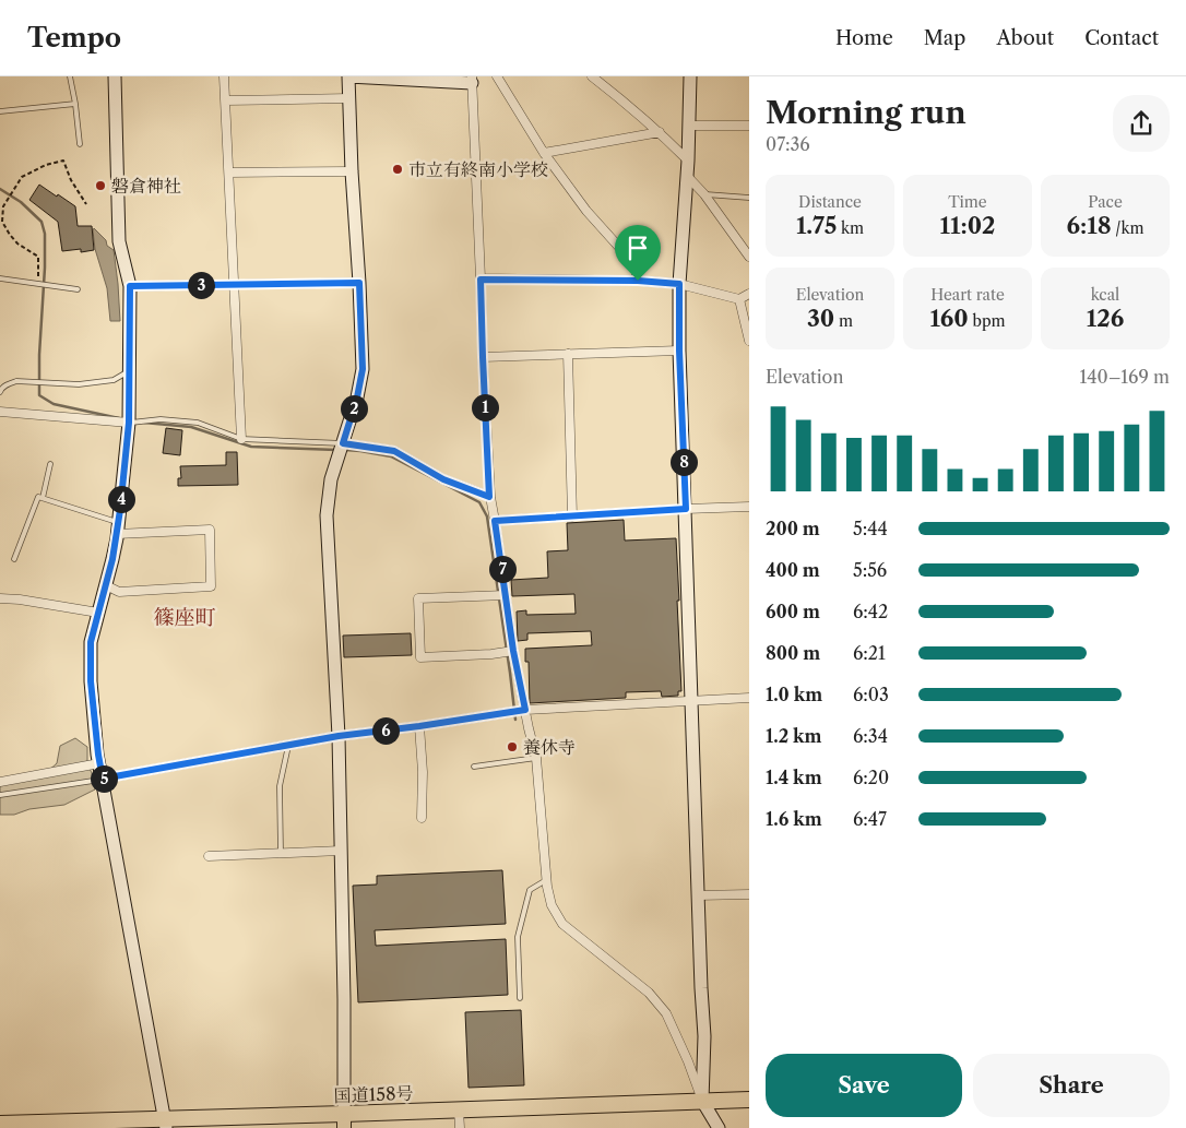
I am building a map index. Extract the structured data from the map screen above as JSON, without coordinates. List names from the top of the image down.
{
  "streets": {
    "highway": ["国道158号"]
  },
  "districts": ["篠座町"],
  "places": ["市立有終南小学校", "磐倉神社", "養休寺"],
  "page": {
    "header": "Tempo",
    "nav": [
      "Home",
      "Map",
      "About",
      "Contact"
    ],
    "heading": ["Morning run", "07:36"],
    "stats": [
      ["Distance", "1.75 km"],
      ["Time", "11:02"],
      ["Pace", "6:18 /km"],
      ["Elevation", "30 m"],
      ["Heart rate", "160 bpm"],
      ["kcal", "126"]
    ],
    "pins": [
      "3",
      "1",
      "2",
      "8",
      "4",
      "7",
      "6",
      "5"
    ],
    "chart": ["Elevation", "140–169 m"],
    "list": [
      {
        "name": "200 m",
        "note": "5:44"
      },
      {
        "name": "400 m",
        "note": "5:56"
      },
      {
        "name": "600 m",
        "note": "6:42"
      },
      {
        "name": "800 m",
        "note": "6:21"
      },
      {
        "name": "1.0 km",
        "note": "6:03"
      },
      {
        "name": "1.2 km",
        "note": "6:34"
      },
      {
        "name": "1.4 km",
        "note": "6:20"
      },
      {
        "name": "1.6 km",
        "note": "6:47"
      }
    ],
    "buttons": ["Save", "Share"]
  }
}
